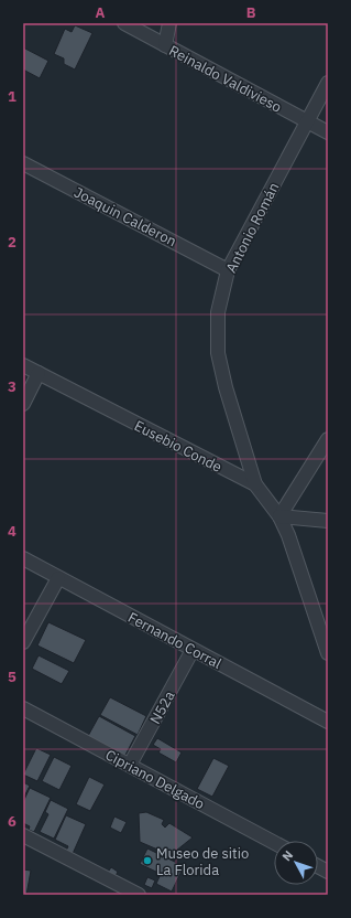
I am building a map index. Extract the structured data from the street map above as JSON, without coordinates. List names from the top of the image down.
{
  "streets": {
    "street": [
      "Reinaldo Valdivieso",
      "Joaquin Calderon",
      "Antonio Román",
      "Eusebio Conde",
      "Fernando Corral",
      "N52a",
      "Cipriano Delgado"
    ]
  },
  "crossings": [
    ["Reinaldo Valdivieso", "Antonio Román"],
    ["Joaquin Calderon", "Antonio Román"],
    ["Antonio Román", "Eusebio Conde"],
    ["Fernando Corral", "N52a"],
    ["N52a", "Cipriano Delgado"]
  ],
  "places": ["Museo de sitio La Florida"],
  "north": "top left",
  "grid": {
    "columns": ["A", "B"],
    "rows": [
      "1",
      "2",
      "3",
      "4",
      "5",
      "6"
    ]
  }
}
